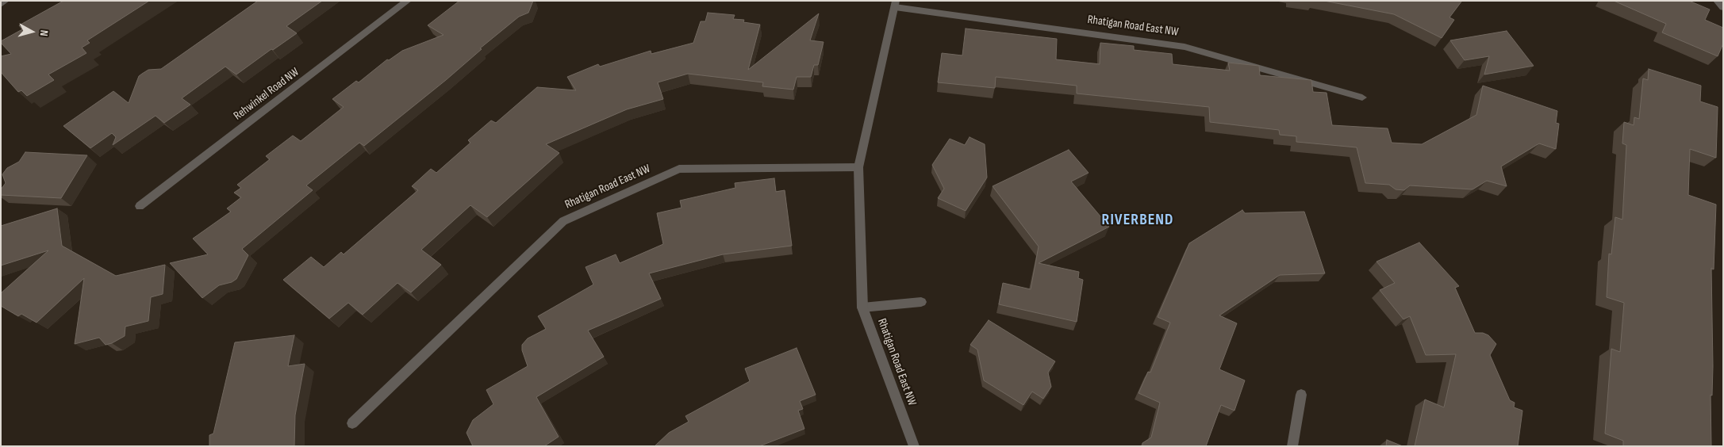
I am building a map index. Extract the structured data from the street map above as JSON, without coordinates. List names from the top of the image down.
{
  "streets": {
    "street": ["Rhatigan Road East NW", "Rehwinkel Road NW"]
  },
  "districts": ["RIVERBEND"],
  "north": "right"
}
